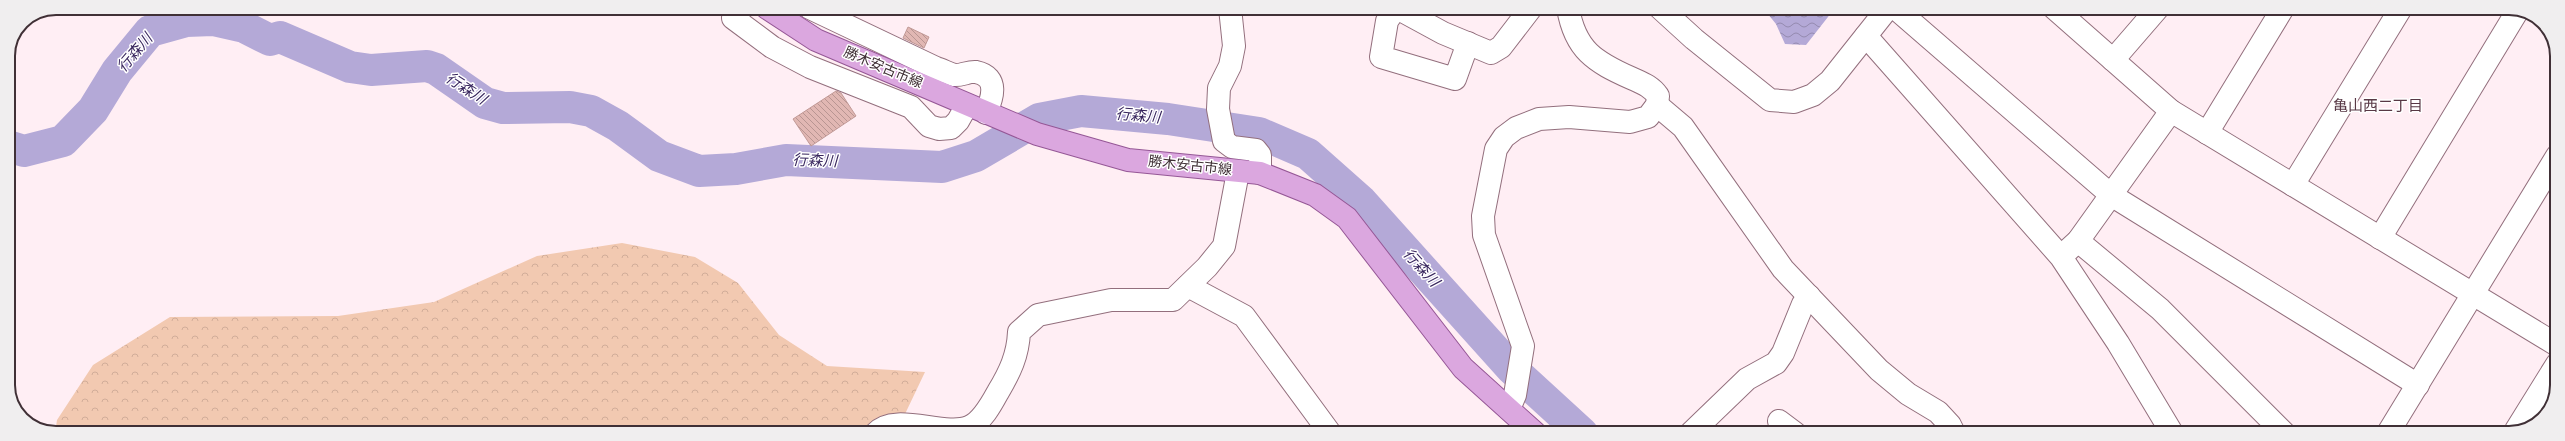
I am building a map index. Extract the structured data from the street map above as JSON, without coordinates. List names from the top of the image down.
{
  "streets": {
    "main road": ["勝木安古市線"]
  },
  "districts": ["亀山西二丁目"],
  "water": ["行森川"]
}
